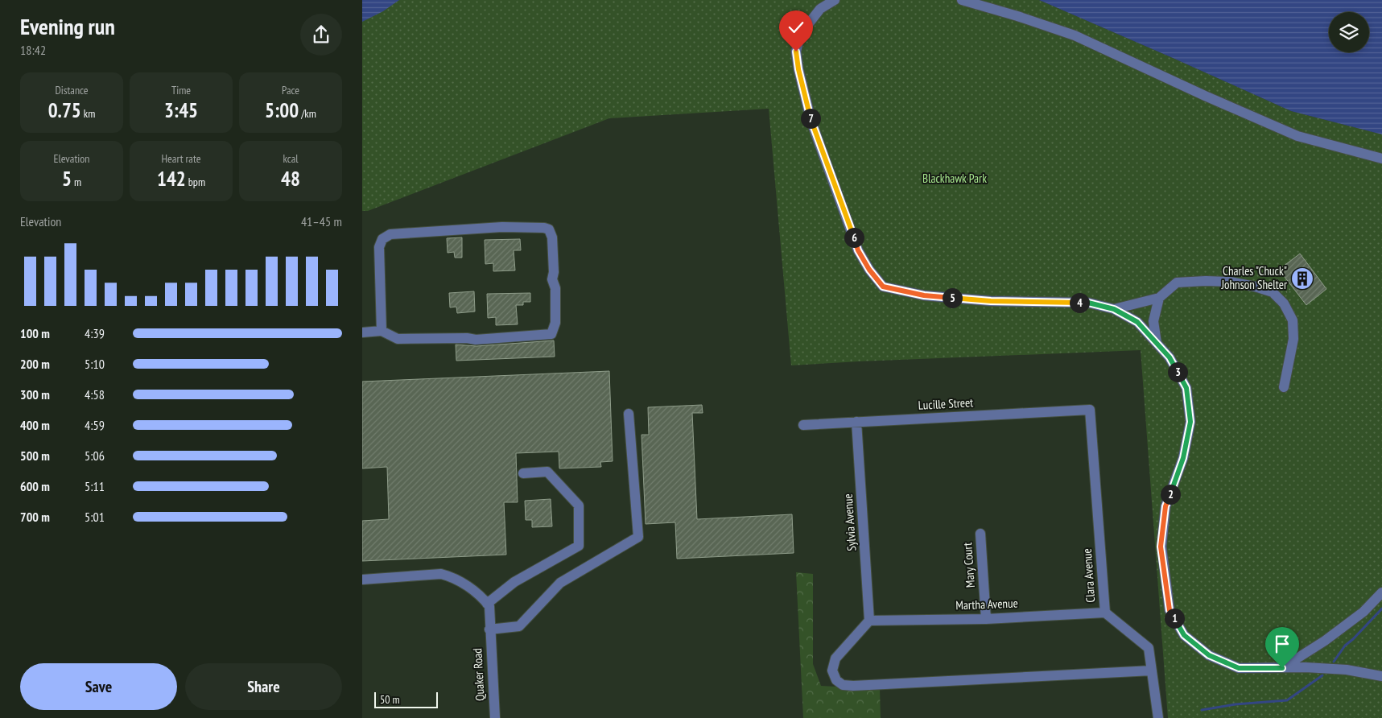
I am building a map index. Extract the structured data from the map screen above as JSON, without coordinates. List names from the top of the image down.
{
  "streets": {
    "street": [
      "Lucille Street",
      "Sylvia Avenue",
      "Mary Court",
      "Clara Avenue",
      "Martha Avenue",
      "Quaker Road"
    ]
  },
  "crossings": [
    ["Lucille Street", "Sylvia Avenue"],
    ["Lucille Street", "Clara Avenue"],
    ["Sylvia Avenue", "Martha Avenue"],
    ["Mary Court", "Martha Avenue"],
    ["Clara Avenue", "Martha Avenue"]
  ],
  "parks": ["Blackhawk Park"],
  "places": {
    "building": ["Charles \"Chuck\" Johnson Shelter"]
  },
  "scale_bar": "50 m",
  "page": {
    "heading": ["Evening run", "18:42"],
    "stats": [
      ["Distance", "0.75 km"],
      ["Time", "3:45"],
      ["Pace", "5:00 /km"],
      ["Elevation", "5 m"],
      ["Heart rate", "142 bpm"],
      ["kcal", "48"]
    ],
    "pins": [
      "7",
      "6",
      "5",
      "4",
      "3",
      "2",
      "1"
    ],
    "chart": ["Elevation", "41–45 m"],
    "list": [
      {
        "name": "100 m",
        "note": "4:39"
      },
      {
        "name": "200 m",
        "note": "5:10"
      },
      {
        "name": "300 m",
        "note": "4:58"
      },
      {
        "name": "400 m",
        "note": "4:59"
      },
      {
        "name": "500 m",
        "note": "5:06"
      },
      {
        "name": "600 m",
        "note": "5:11"
      },
      {
        "name": "700 m",
        "note": "5:01"
      }
    ],
    "buttons": ["Save", "Share"],
    "scale": "50 m"
  }
}
